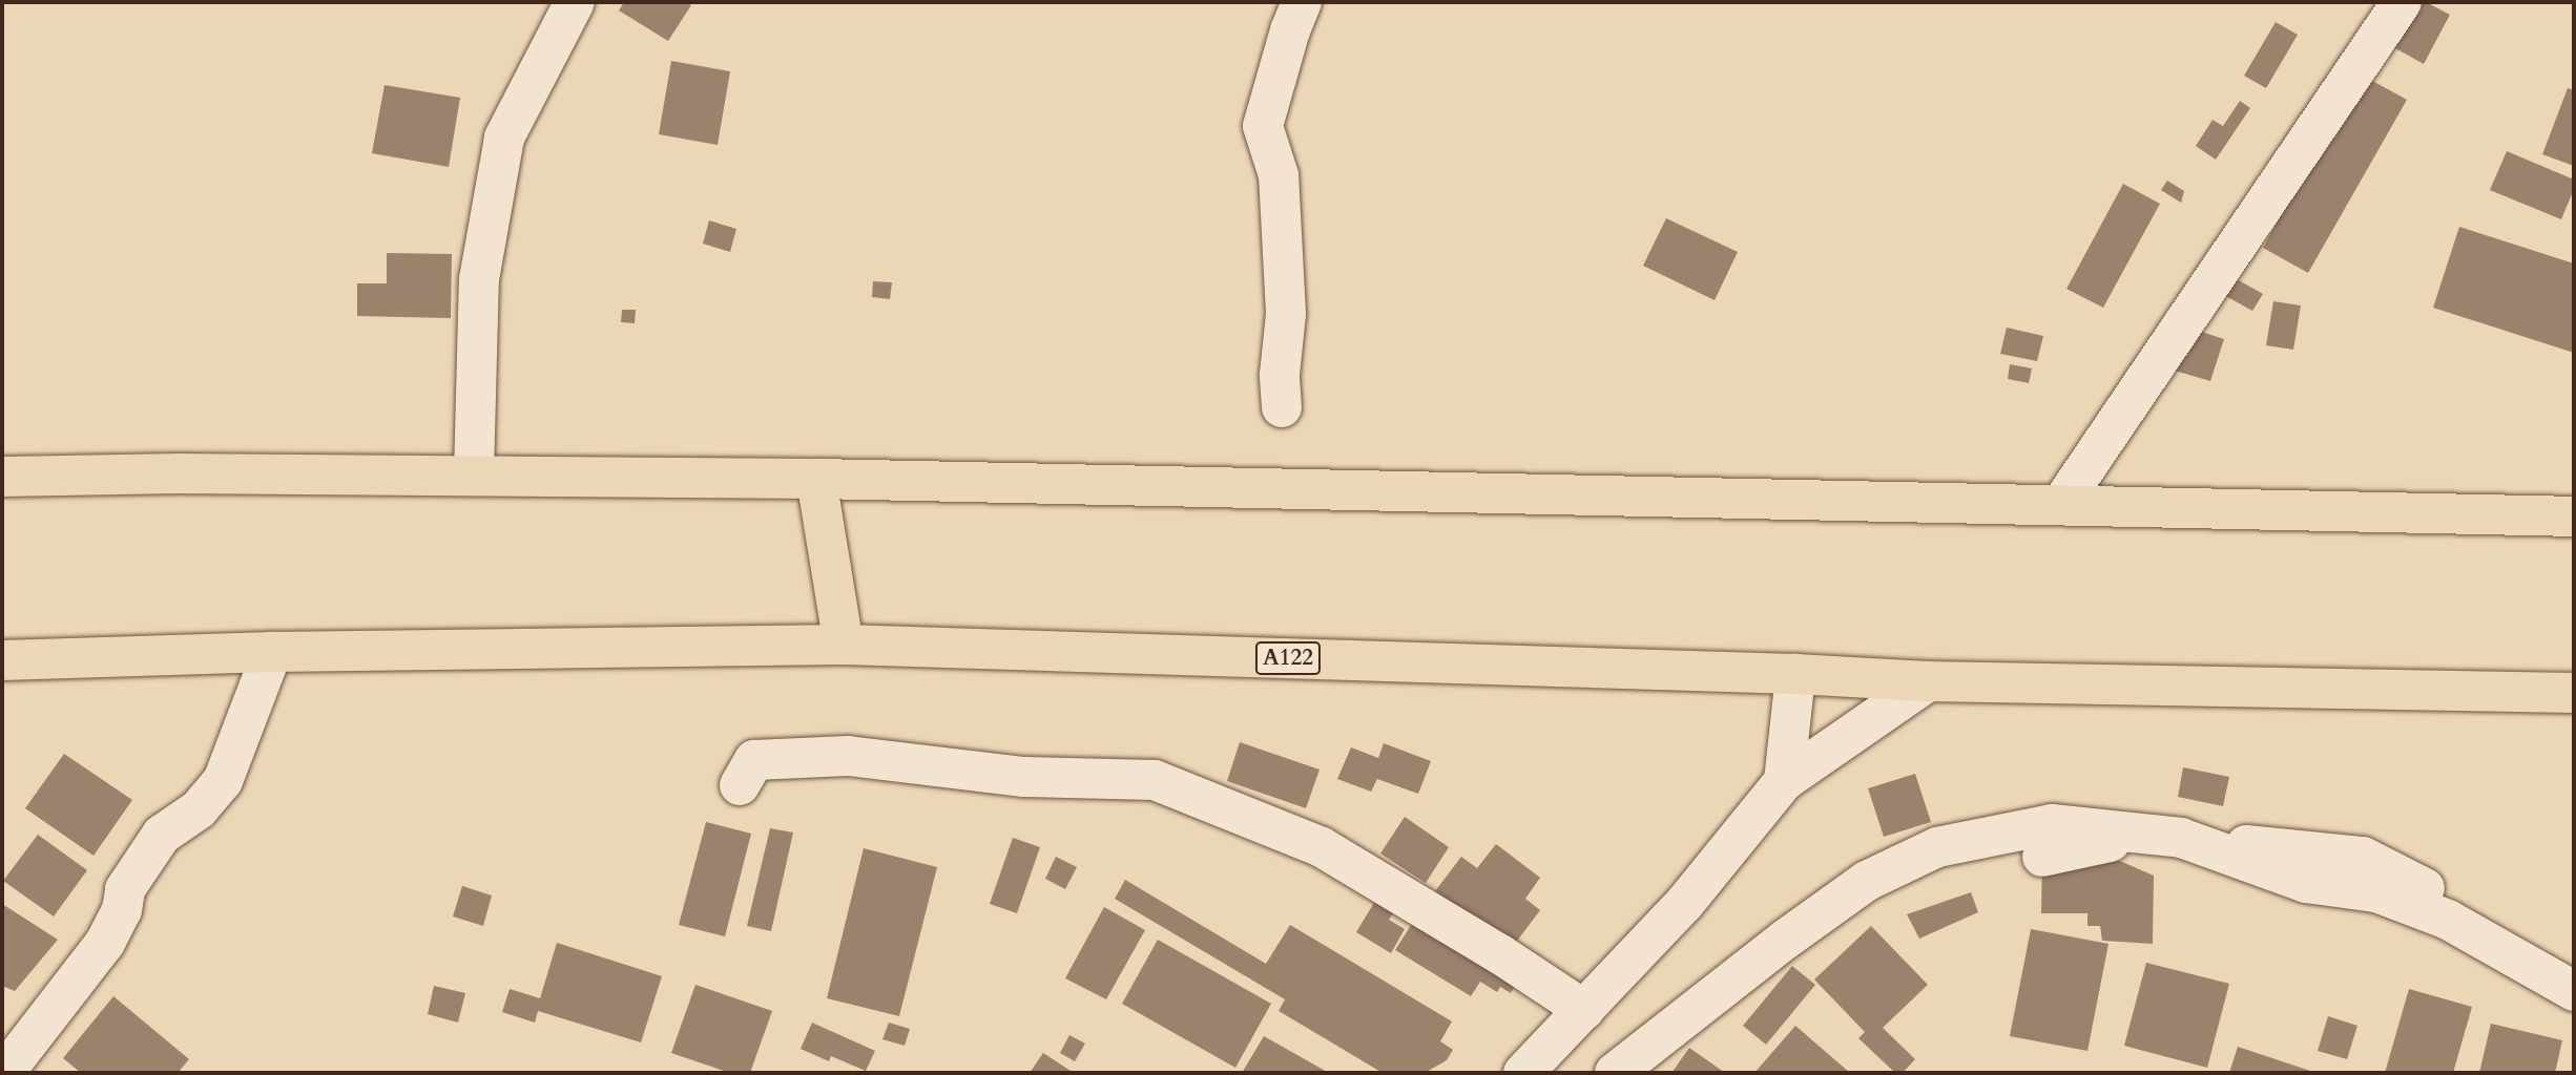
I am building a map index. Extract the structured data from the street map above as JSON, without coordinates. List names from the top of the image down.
{
  "streets": {
    "highway": ["A122"]
  }
}
